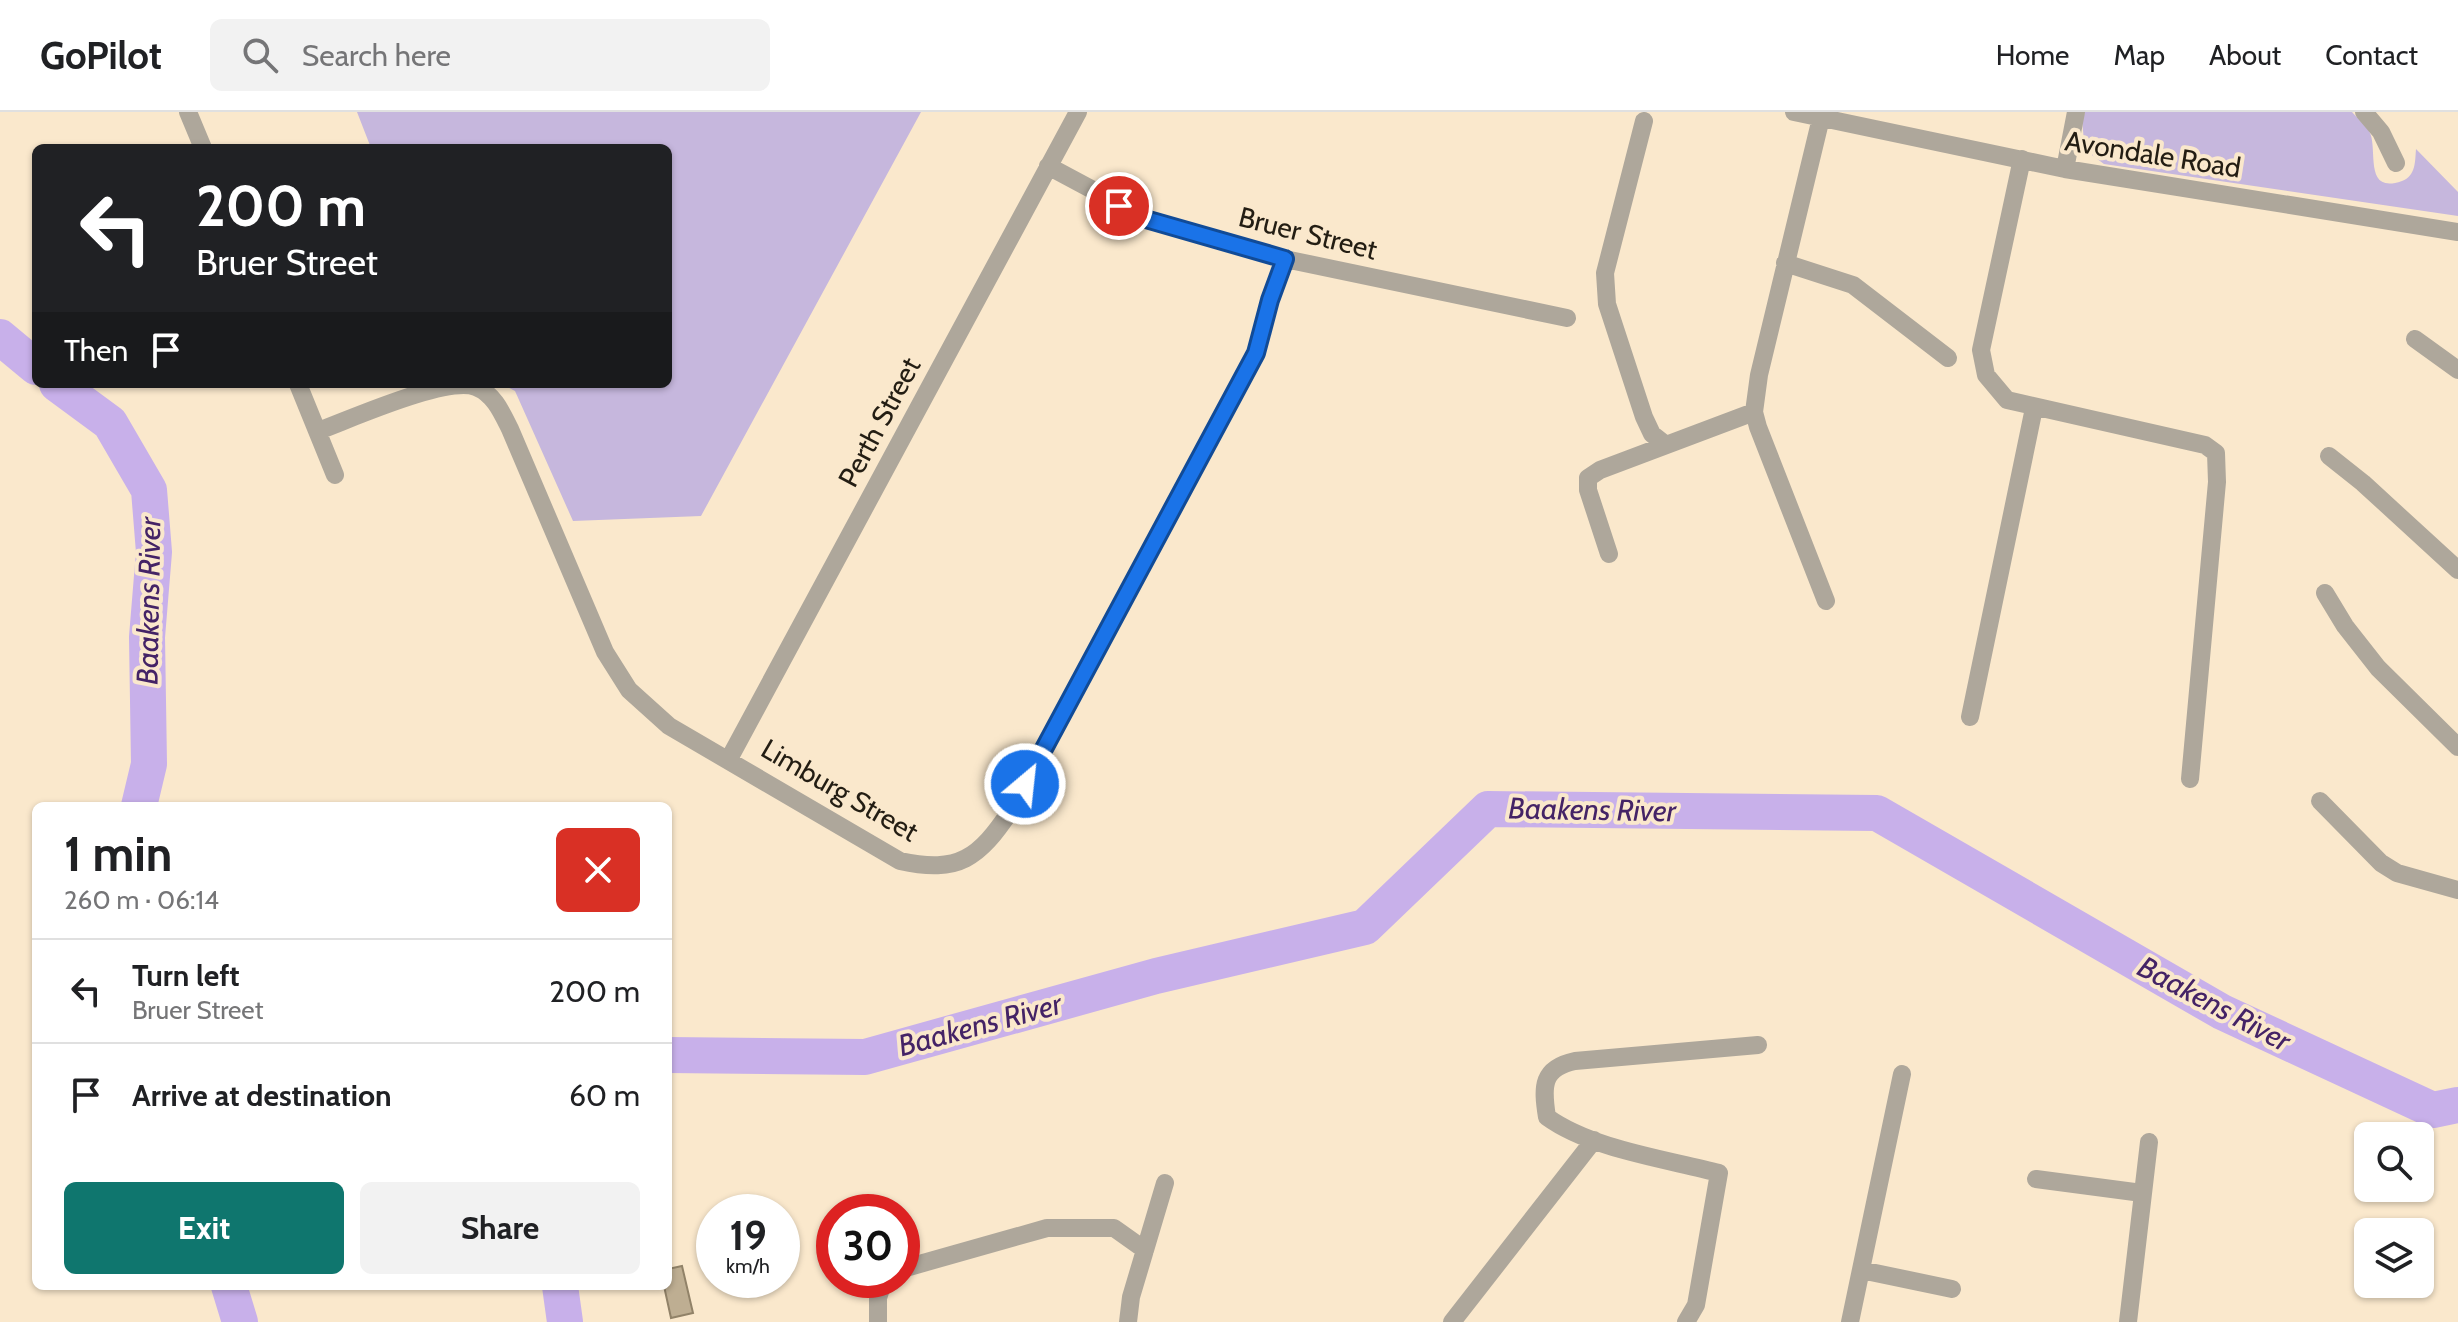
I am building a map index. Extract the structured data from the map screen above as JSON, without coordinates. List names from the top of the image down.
{
  "streets": {
    "street": [
      "Avondale Road",
      "Bruer Street",
      "Perth Street",
      "Limburg Street"
    ]
  },
  "crossings": [
    ["Bruer Street", "Perth Street"],
    ["Bruer Street", "Limburg Street"],
    ["Perth Street", "Limburg Street"]
  ],
  "water": ["Baakens River"],
  "page": {
    "header": "GoPilot",
    "search": "Search here",
    "nav": [
      "Home",
      "Map",
      "About",
      "Contact"
    ],
    "turn": ["200 m", "Bruer Street"],
    "then": "Then",
    "heading": ["1 min", "260 m · 06:14"],
    "list": [
      {
        "name": "Turn left",
        "note": "Bruer Street",
        "value": "200 m"
      },
      {
        "name": "Arrive at destination",
        "value": "60 m"
      }
    ],
    "buttons": ["Exit", "Share"],
    "speed": "19 km/h",
    "limit": "30"
  }
}
